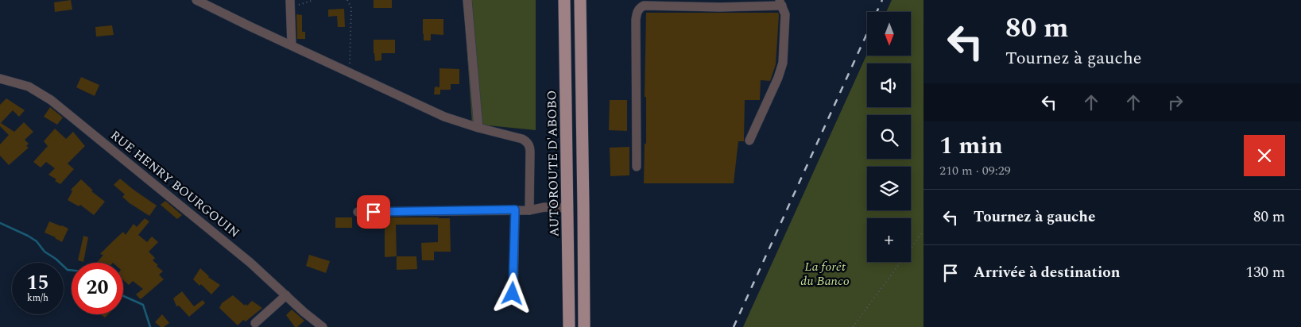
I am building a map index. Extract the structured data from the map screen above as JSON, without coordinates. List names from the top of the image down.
{
  "streets": {
    "main road": ["AUTOROUTE D'ABOBO"],
    "street": ["RUE HENRY BOURGOUIN"]
  },
  "parks": ["La forêt du Banco"],
  "north": "bottom",
  "page": {
    "turn": ["80 m", "Tournez à gauche"],
    "map_buttons": "+",
    "heading": ["1 min", "210 m · 09:29"],
    "list": [
      {
        "name": "Tournez à gauche",
        "value": "80 m"
      },
      {
        "name": "Arrivée à destination",
        "value": "130 m"
      }
    ],
    "speed": "15 km/h",
    "limit": "20"
  }
}
